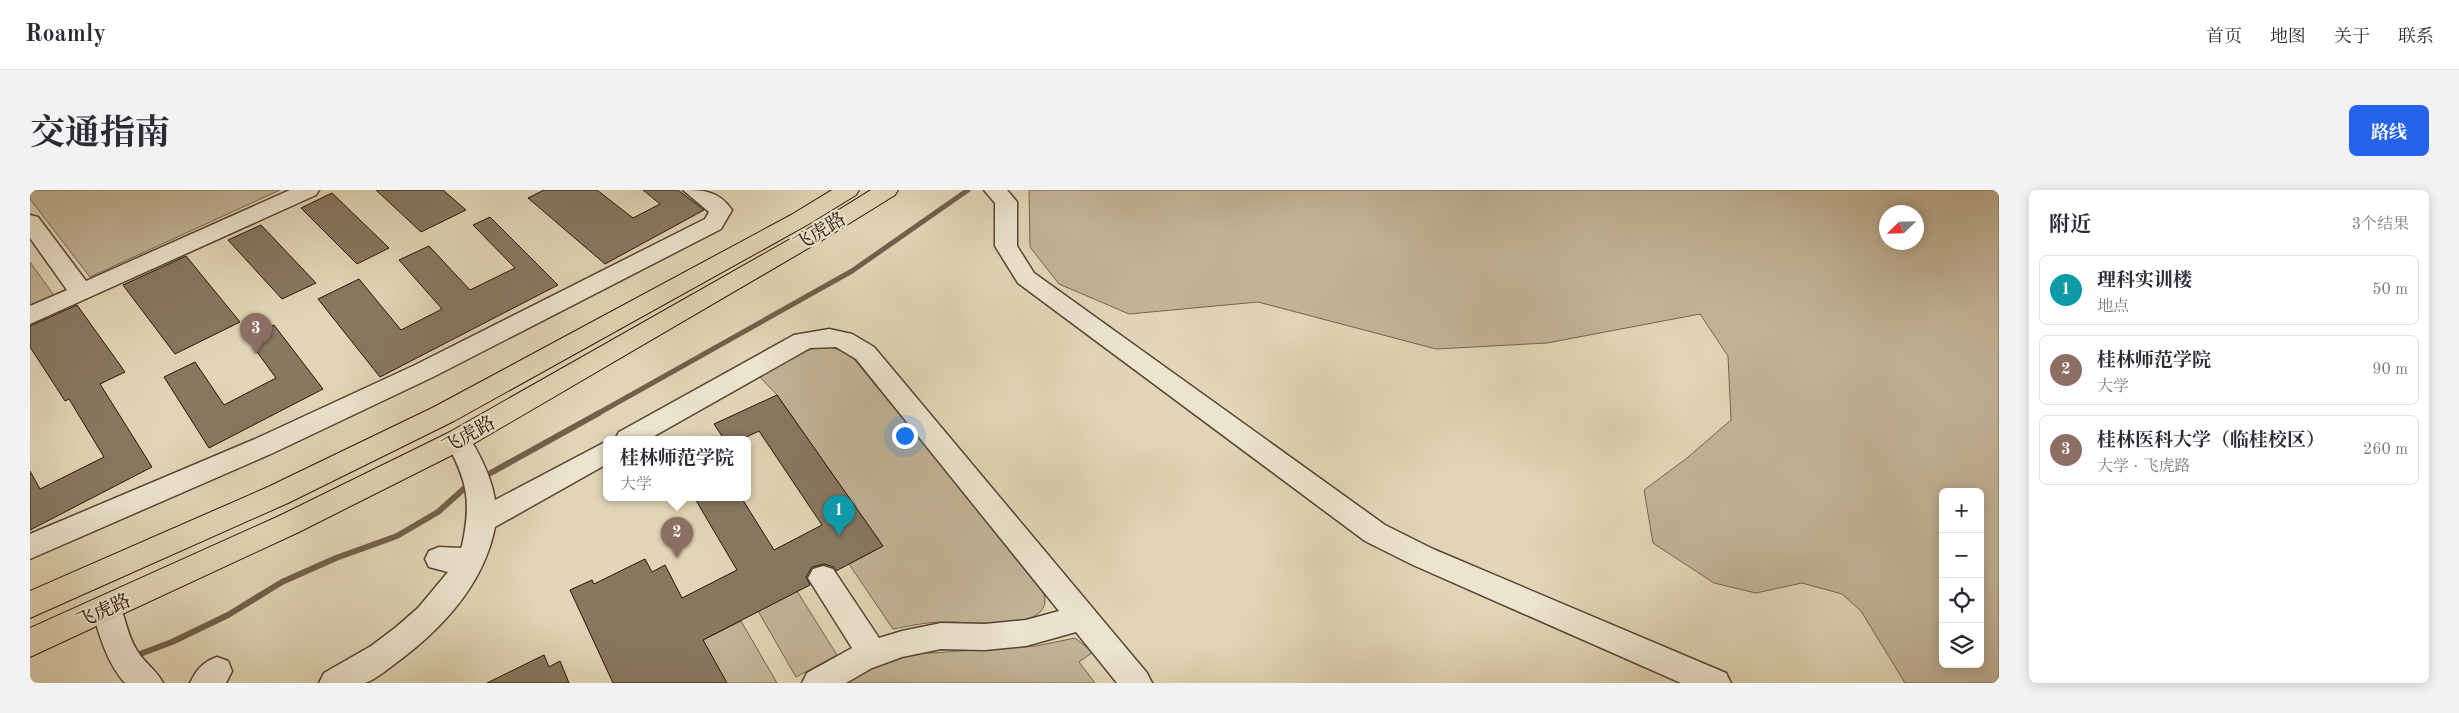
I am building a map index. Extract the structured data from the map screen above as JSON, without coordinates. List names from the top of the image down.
{
  "streets": {
    "main road": ["飞虎路"]
  },
  "north": "bottom left",
  "page": {
    "header": "Roamly",
    "nav": [
      "首页",
      "地图",
      "关于",
      "联系"
    ],
    "title": "交通指南",
    "buttons": "路线",
    "heading": ["附近", "3个结果"],
    "list": [
      {
        "mark": "1",
        "name": "理科实训楼",
        "note": "地点",
        "value": "50 m"
      },
      {
        "mark": "2",
        "name": "桂林师范学院",
        "note": "大学",
        "value": "90 m"
      },
      {
        "mark": "3",
        "name": "桂林医科大学（临桂校区）",
        "note": "大学 · 飞虎路",
        "value": "260 m"
      }
    ],
    "pins": ["3", "1", "2"],
    "popup": ["桂林师范学院", "大学"],
    "map_buttons": ["+", "−"]
  }
}
